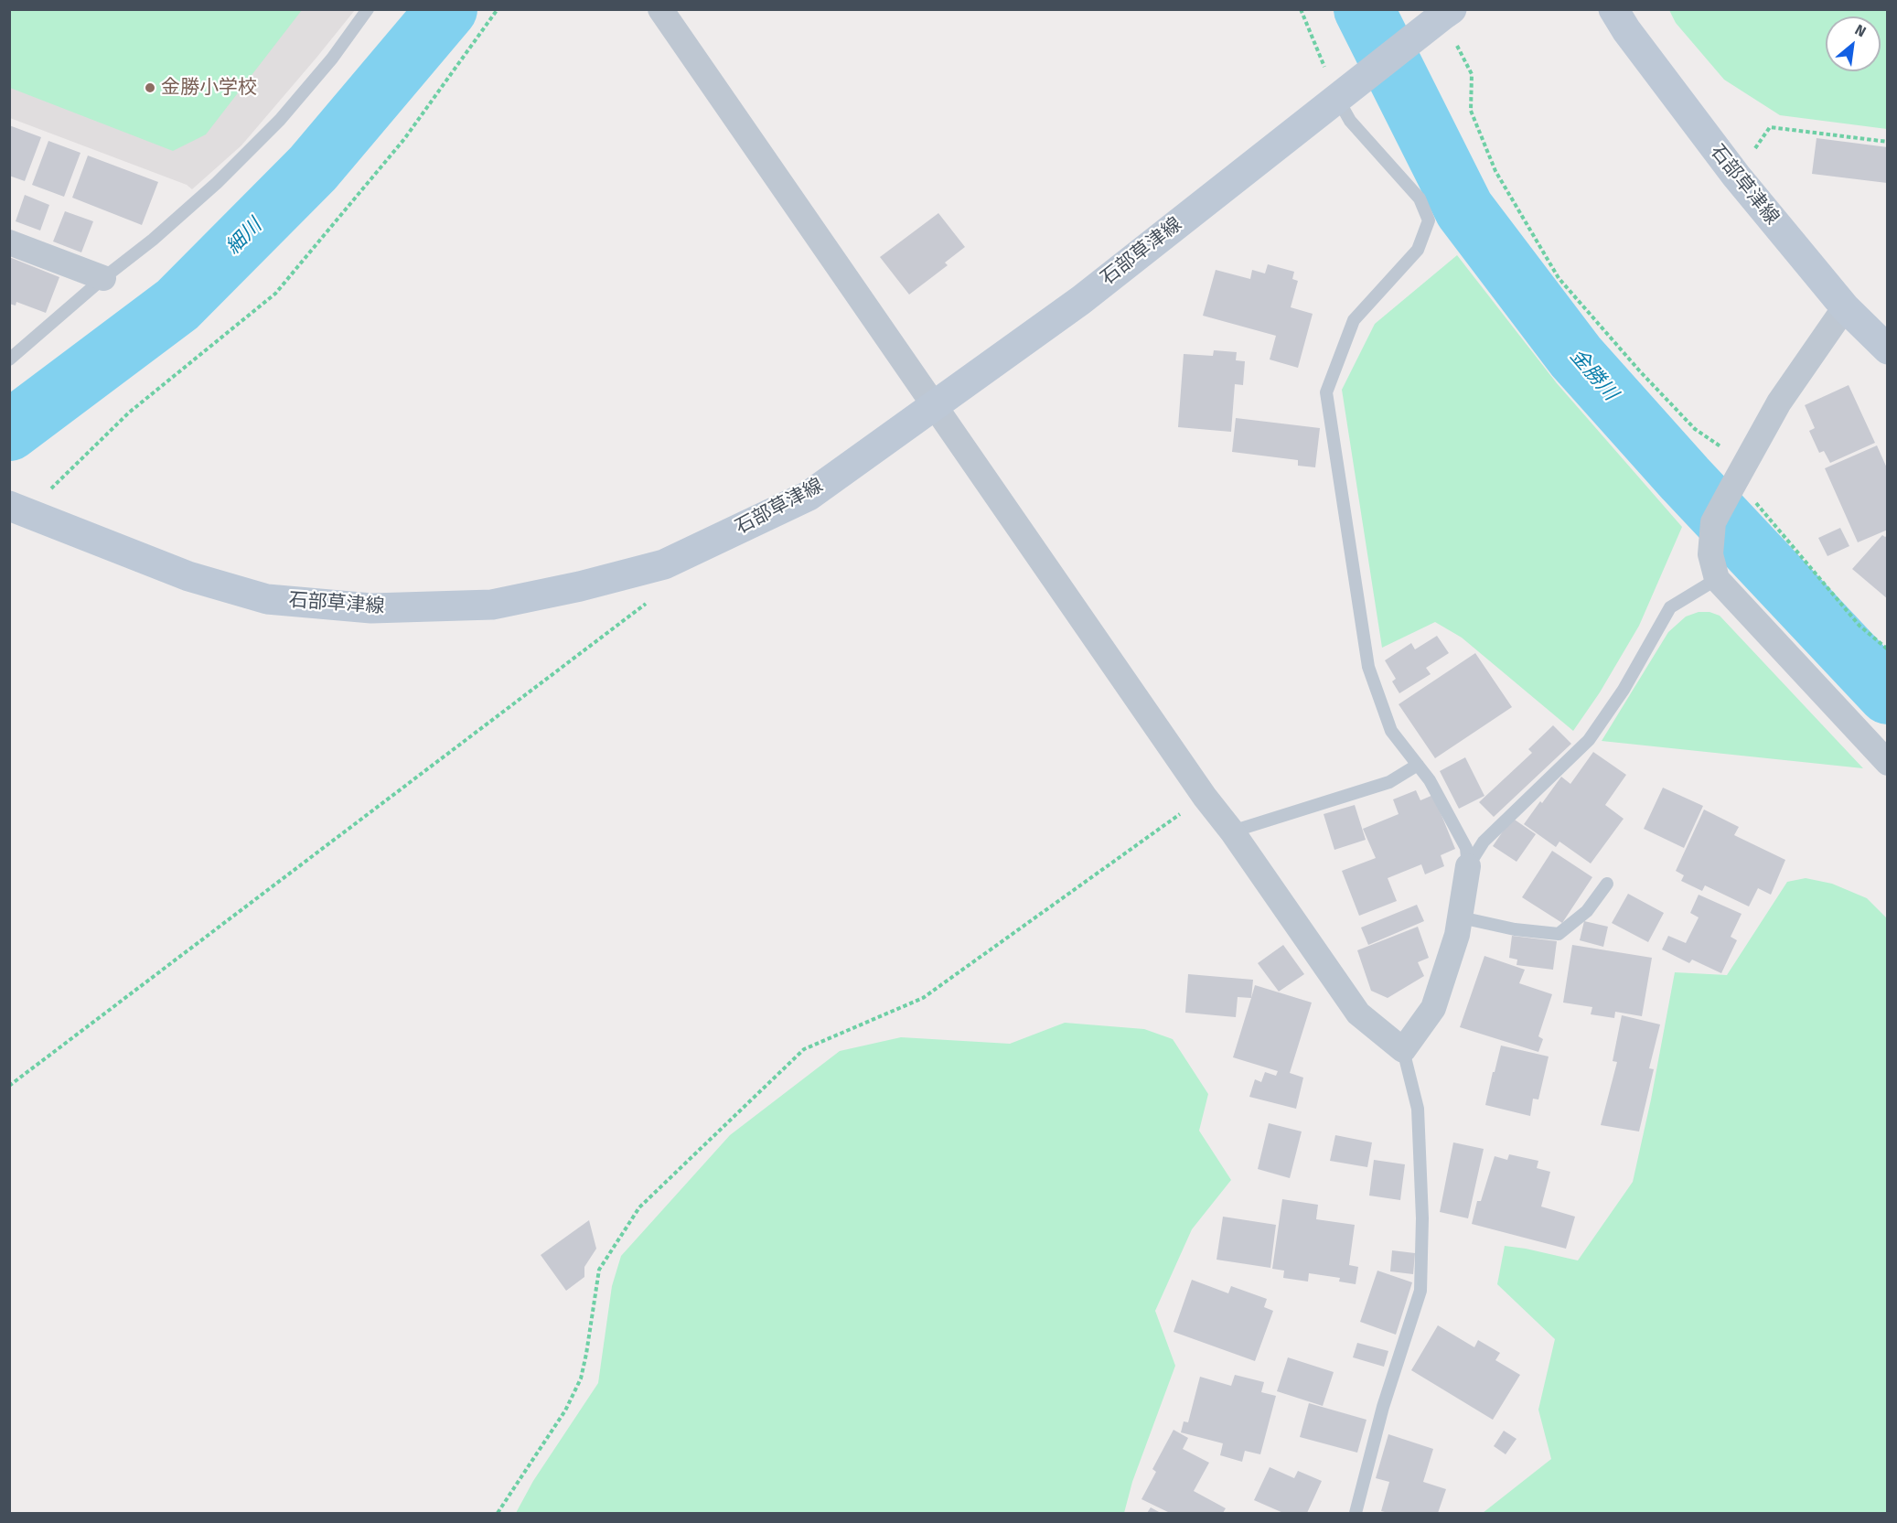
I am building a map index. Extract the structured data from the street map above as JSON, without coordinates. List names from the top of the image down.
{
  "streets": {
    "main road": ["石部草津線"]
  },
  "water": ["細川", "金勝川"],
  "places": ["金勝小学校"],
  "north": "top right"
}
